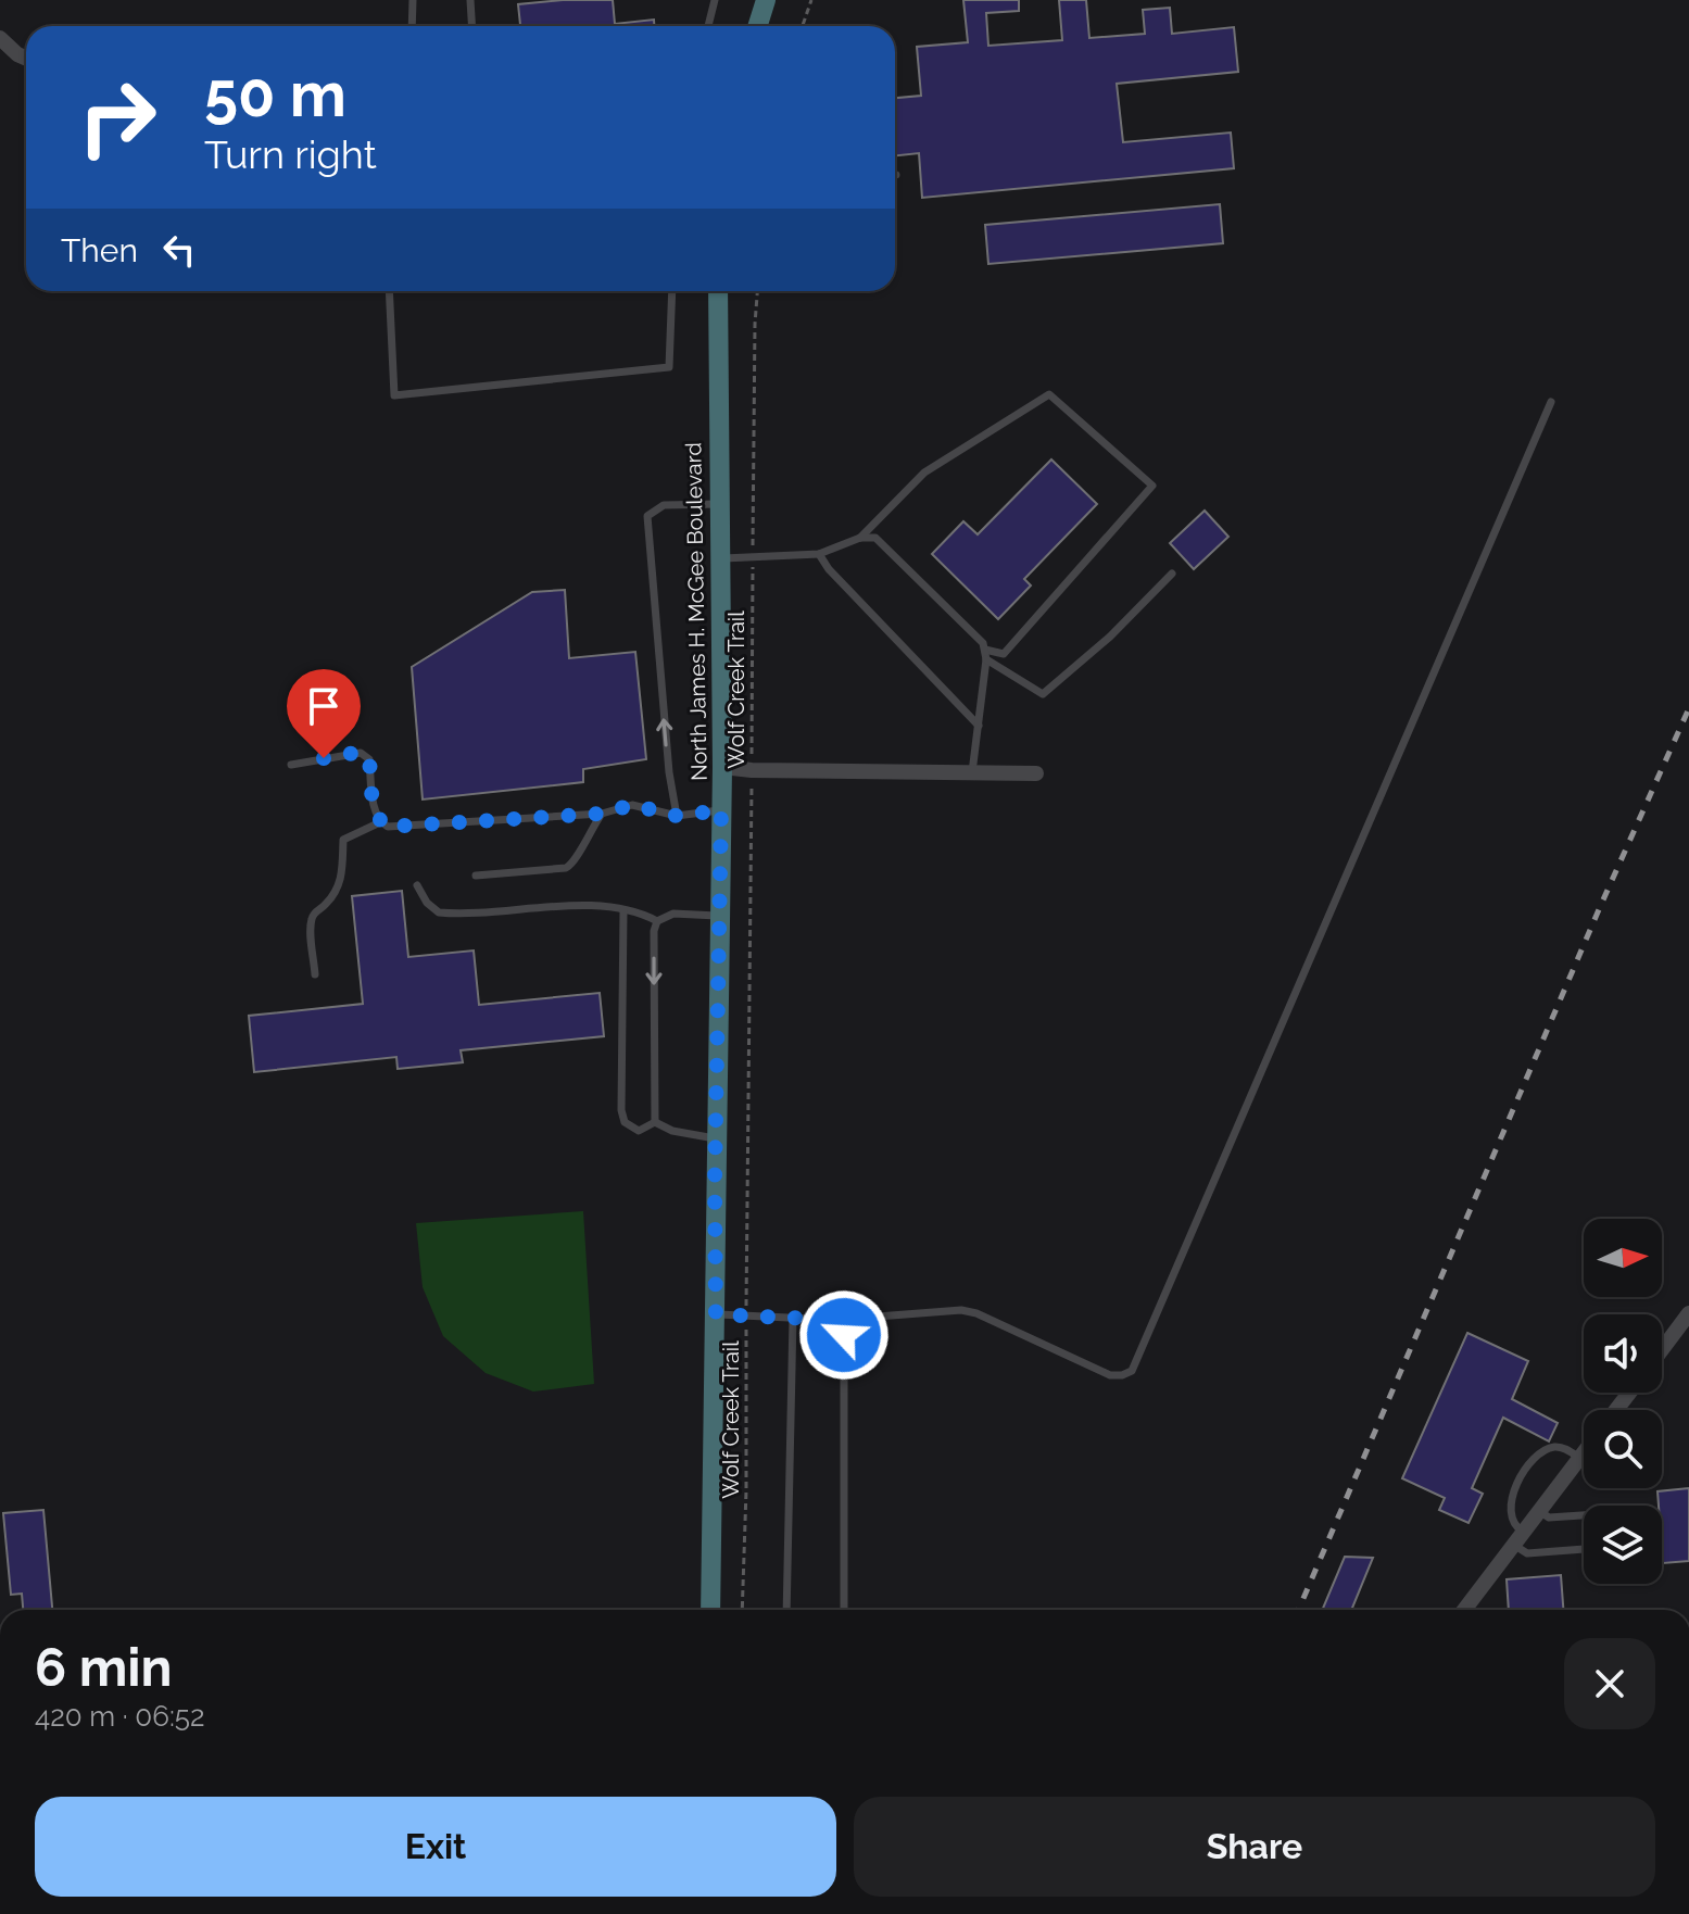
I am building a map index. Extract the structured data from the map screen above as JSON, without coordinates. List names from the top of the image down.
{
  "streets": {
    "main road": ["North James H. McGee Boulevard"],
    "path": ["Wolf Creek Trail"]
  },
  "north": "right",
  "page": {
    "turn": ["50 m", "Turn right"],
    "then": "Then",
    "heading": ["6 min", "420 m · 06:52"],
    "buttons": ["Exit", "Share"]
  }
}
